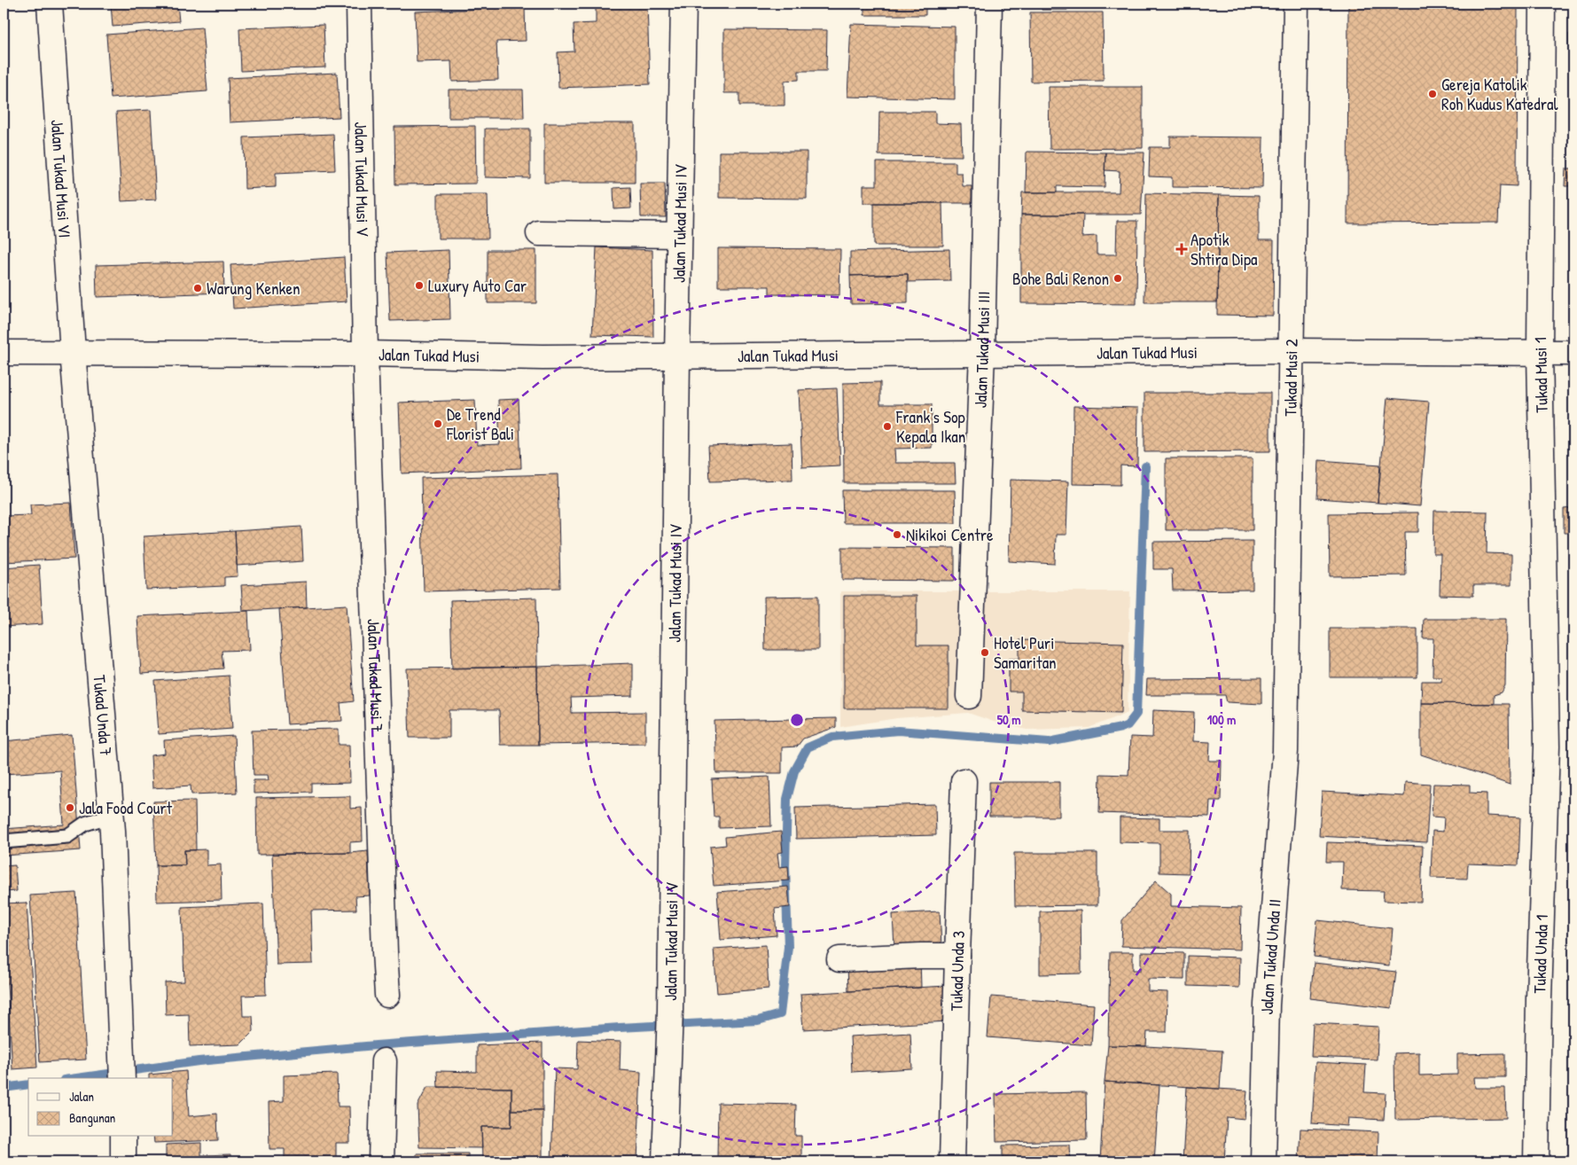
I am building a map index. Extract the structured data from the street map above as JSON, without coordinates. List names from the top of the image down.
{
  "streets": {
    "street": [
      "Jalan Tukad Musi VI",
      "Jalan Tukad Musi V",
      "Jalan Tukad Musi IV",
      "Jalan Tukad Musi III",
      "Jalan Tukad Musi",
      "Tukad Musi 1",
      "Tukad Musi 2",
      "Jalan Tukad Musi 7",
      "Tukad Unda 7",
      "Tukad Unda 1",
      "Jalan Tukad Unda II",
      "Tukad Unda 3"
    ]
  },
  "crossings": [
    ["Jalan Tukad Musi VI", "Jalan Tukad Musi"],
    ["Jalan Tukad Musi VI", "Tukad Unda 7"],
    ["Jalan Tukad Musi V", "Jalan Tukad Musi"],
    ["Jalan Tukad Musi V", "Jalan Tukad Musi 7"],
    ["Jalan Tukad Musi IV", "Jalan Tukad Musi"],
    ["Jalan Tukad Musi III", "Jalan Tukad Musi"],
    ["Jalan Tukad Musi", "Tukad Musi 1"],
    ["Jalan Tukad Musi", "Tukad Musi 2"],
    ["Jalan Tukad Musi", "Jalan Tukad Musi 7"],
    ["Jalan Tukad Musi", "Tukad Unda 7"],
    ["Tukad Musi 1", "Tukad Unda 1"],
    ["Tukad Musi 2", "Jalan Tukad Unda II"]
  ],
  "places": {
    "other": [
      "Gereja Katolik Roh Kudus Katedral",
      "Bohe Bali Renon",
      "Luxury Auto Car",
      "Warung Kenken",
      "De Trend Florist Bali",
      "Frank's Sop Kepala Ikan",
      "Nikikoi Centre",
      "Hotel Puri Samaritan",
      "Jala Food Court"
    ],
    "health": ["Apotik Shtira Dipa"]
  },
  "legend": ["Jalan", "Bangunan"],
  "rings": ["50 m", "100 m"]
}
